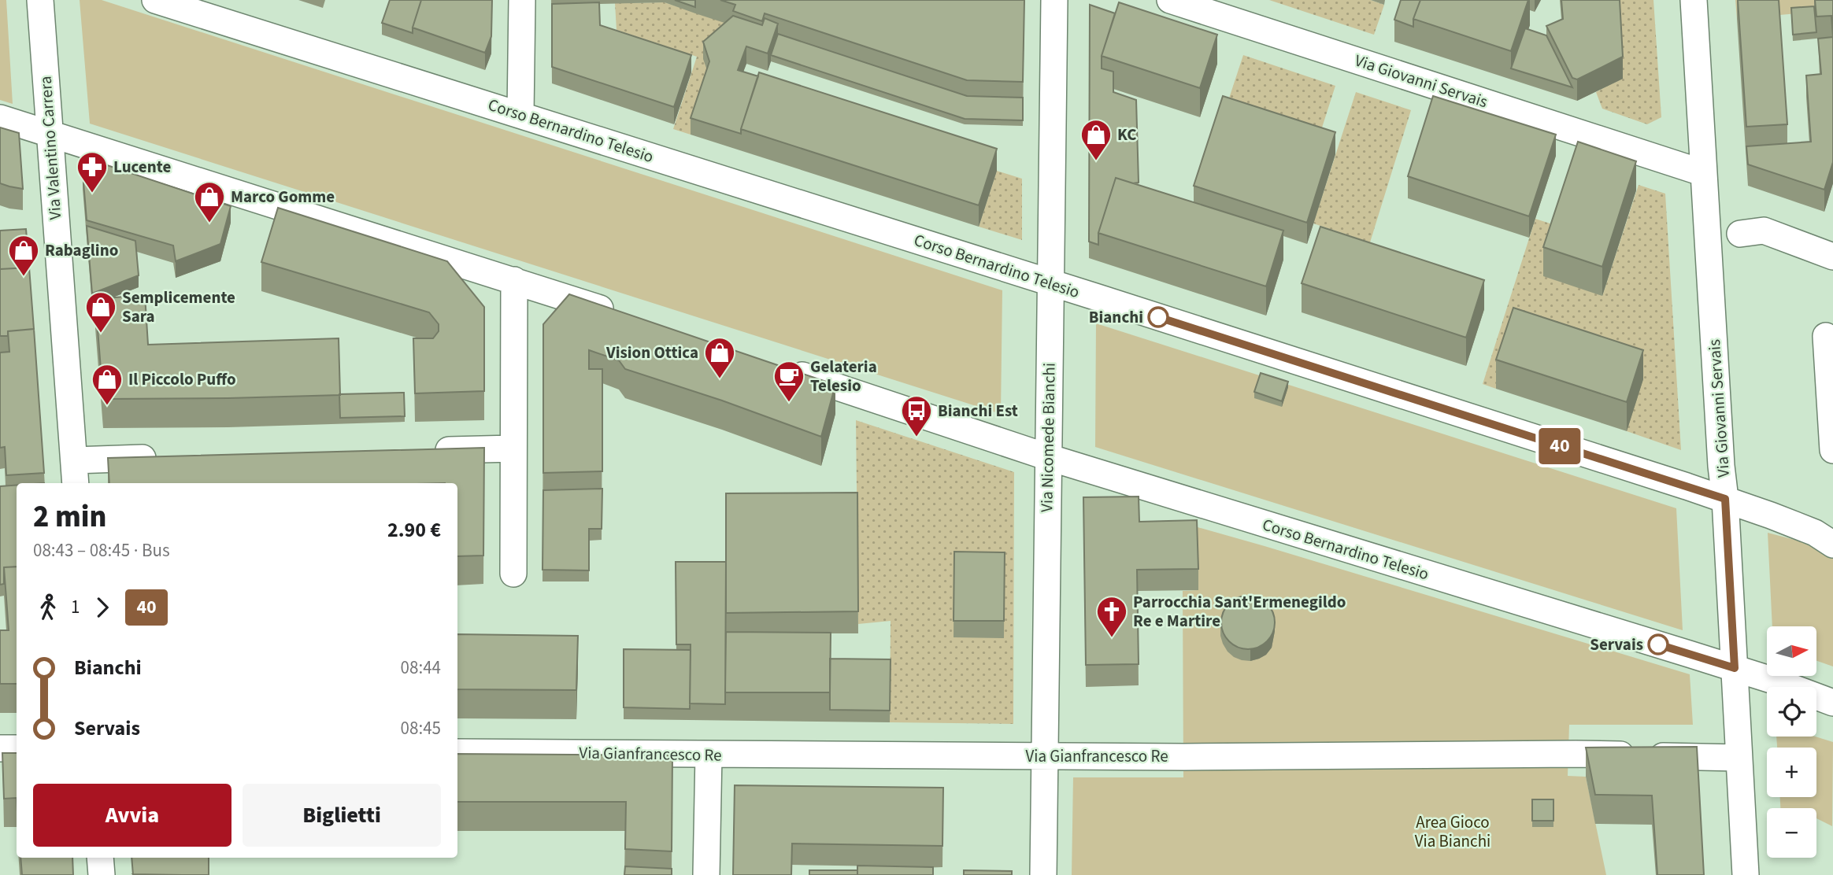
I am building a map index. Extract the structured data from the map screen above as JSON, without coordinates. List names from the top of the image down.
{
  "streets": {
    "street": [
      "Via Giovanni Servais",
      "Corso Bernardino Telesio",
      "Via Valentino Carrera",
      "Via Nicomede Bianchi",
      "Via Gianfrancesco Re"
    ]
  },
  "crossings": [
    ["Via Giovanni Servais", "Corso Bernardino Telesio"],
    ["Via Giovanni Servais", "Via Gianfrancesco Re"],
    ["Corso Bernardino Telesio", "Via Nicomede Bianchi"],
    ["Via Nicomede Bianchi", "Via Gianfrancesco Re"]
  ],
  "parks": ["Area Gioco Via Bianchi"],
  "places": {
    "shop": [
      "KC",
      "Marco Gomme",
      "Rabaglino",
      "Semplicemente Sara",
      "Vision Ottica",
      "Il Piccolo Puffo"
    ],
    "pharmacy": ["Lucente"],
    "other": ["Bianchi", "Servais"],
    "cafe": ["Gelateria Telesio"],
    "bus stop": ["Bianchi Est"],
    "church": ["Parrocchia Sant'Ermenegildo Re e Martire"]
  },
  "lines": ["bus line 40"],
  "north": "right",
  "page": {
    "on_map": "40",
    "heading": ["2 min", "08:43 – 08:45 · Bus", "2.90 €"],
    "legs": ["1", "40"],
    "map_buttons": ["+", "−"],
    "list": [
      {
        "name": "Bianchi",
        "value": "08:44"
      },
      {
        "name": "Servais",
        "value": "08:45"
      }
    ],
    "buttons": ["Avvia", "Biglietti"]
  }
}
